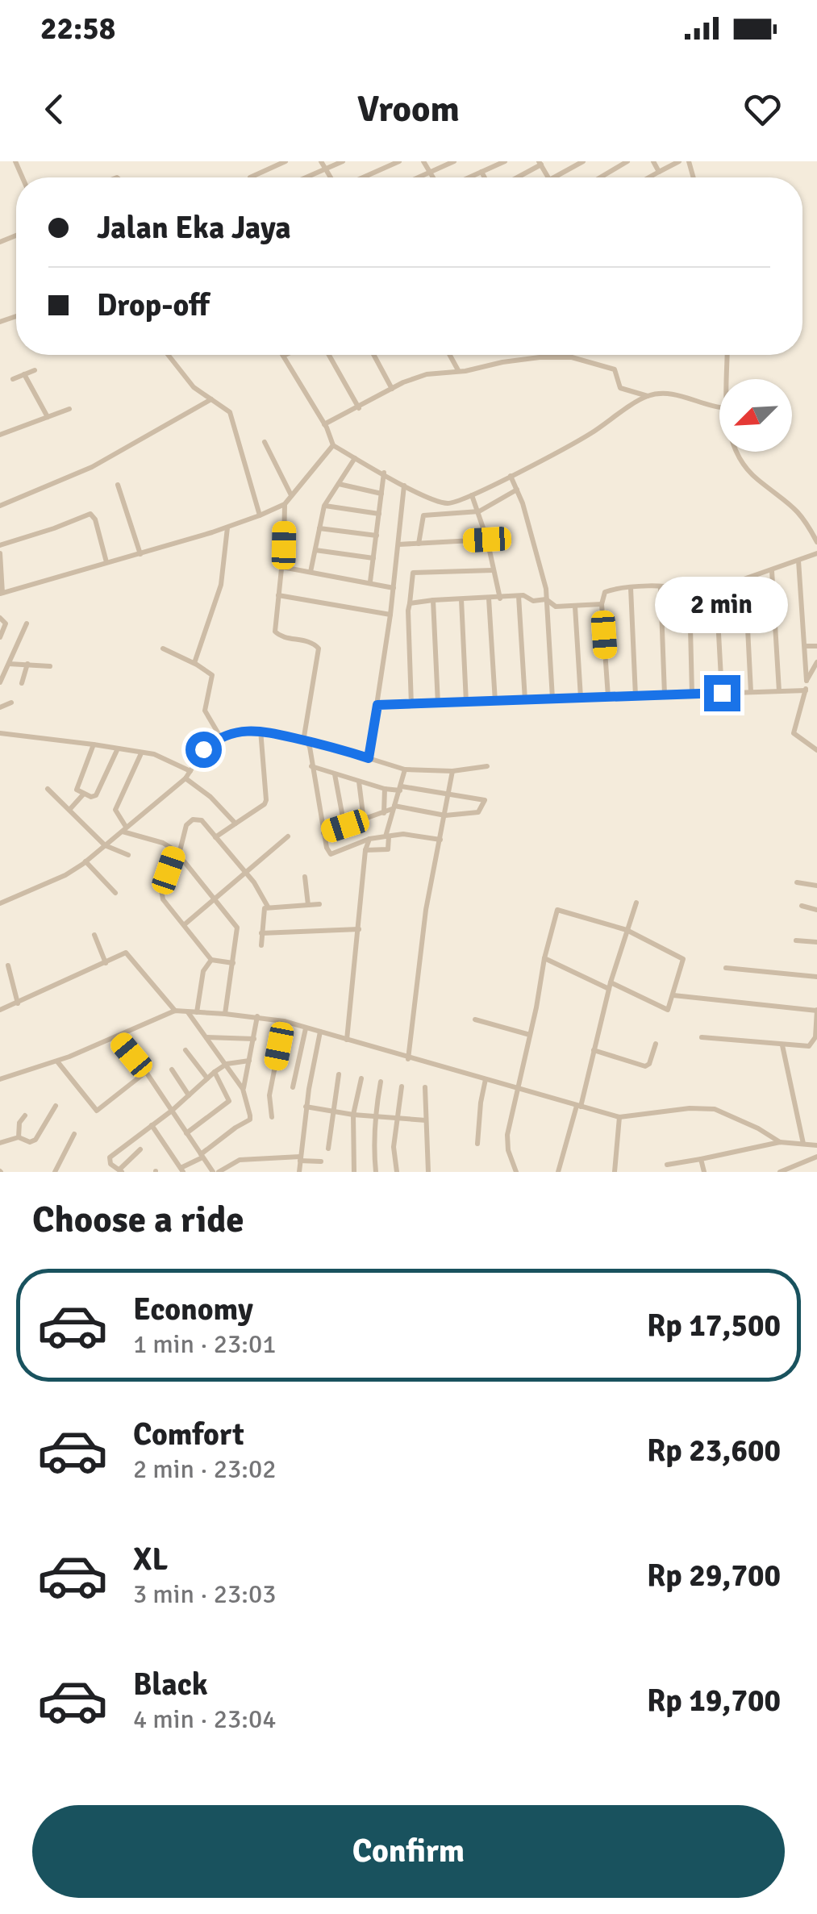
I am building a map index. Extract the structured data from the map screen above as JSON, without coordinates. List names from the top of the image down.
{
  "north": "bottom left",
  "page": {
    "status": "22:58",
    "header": "Vroom",
    "banner": ["Jalan Eka Jaya", "Drop-off"],
    "bubble": "2 min",
    "heading": "Choose a ride",
    "list": [
      {
        "name": "Economy",
        "note": "1 min · 23:01",
        "value": "Rp 17,500"
      },
      {
        "name": "Comfort",
        "note": "2 min · 23:02",
        "value": "Rp 23,600"
      },
      {
        "name": "XL",
        "note": "3 min · 23:03",
        "value": "Rp 29,700"
      },
      {
        "name": "Black",
        "note": "4 min · 23:04",
        "value": "Rp 19,700"
      }
    ],
    "buttons": "Confirm"
  }
}
